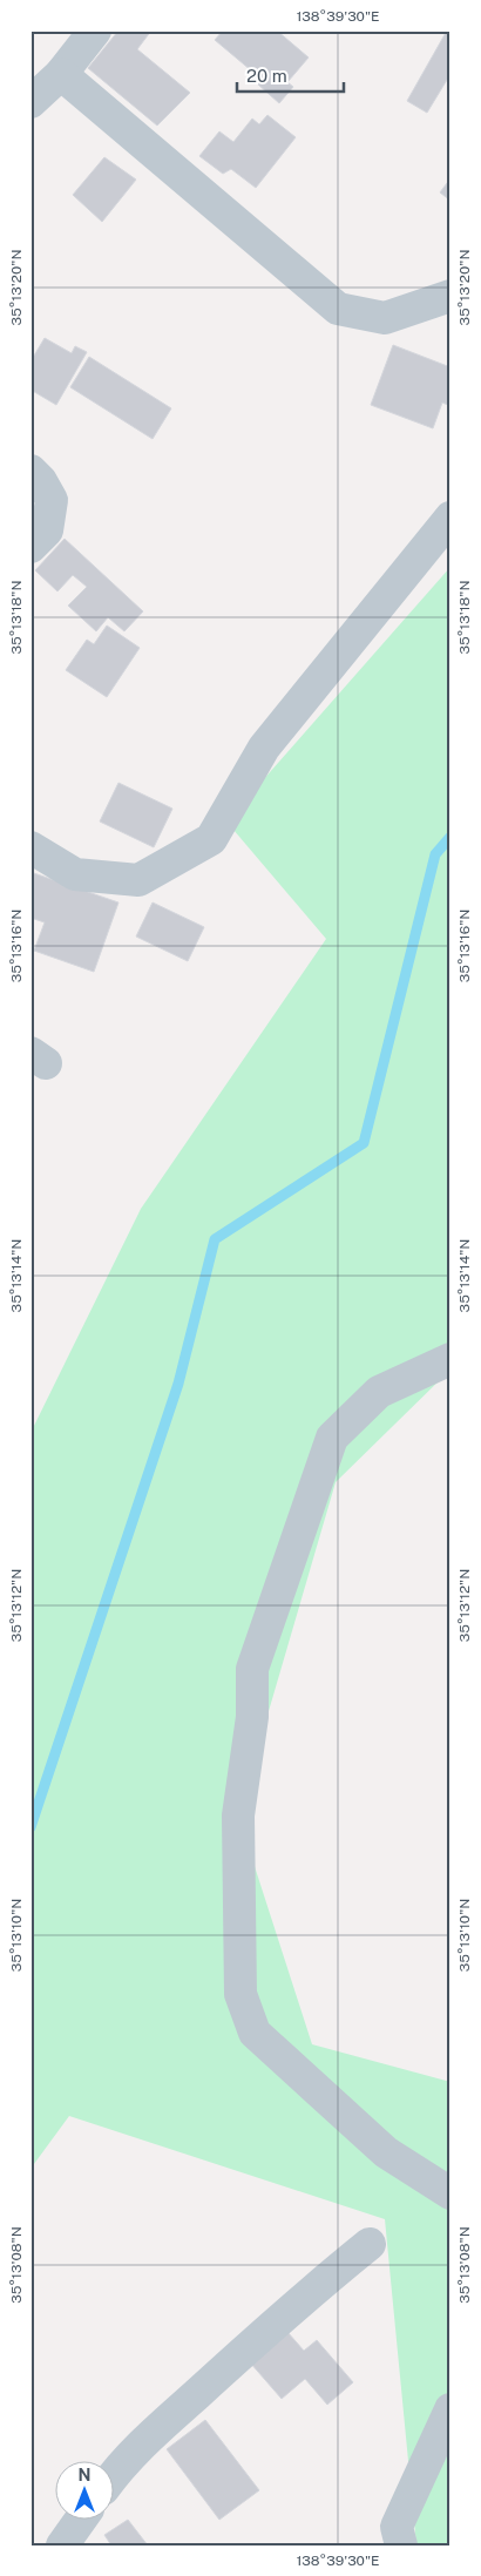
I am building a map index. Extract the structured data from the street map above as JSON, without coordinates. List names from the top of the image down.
{
  "scale_bar": "20 m",
  "north": "top",
  "coordinates": [
    "138°39'30\"E",
    "35°13'20\"N",
    "35°13'18\"N",
    "35°13'16\"N",
    "35°13'14\"N",
    "35°13'12\"N",
    "35°13'10\"N",
    "35°13'08\"N"
  ]
}
